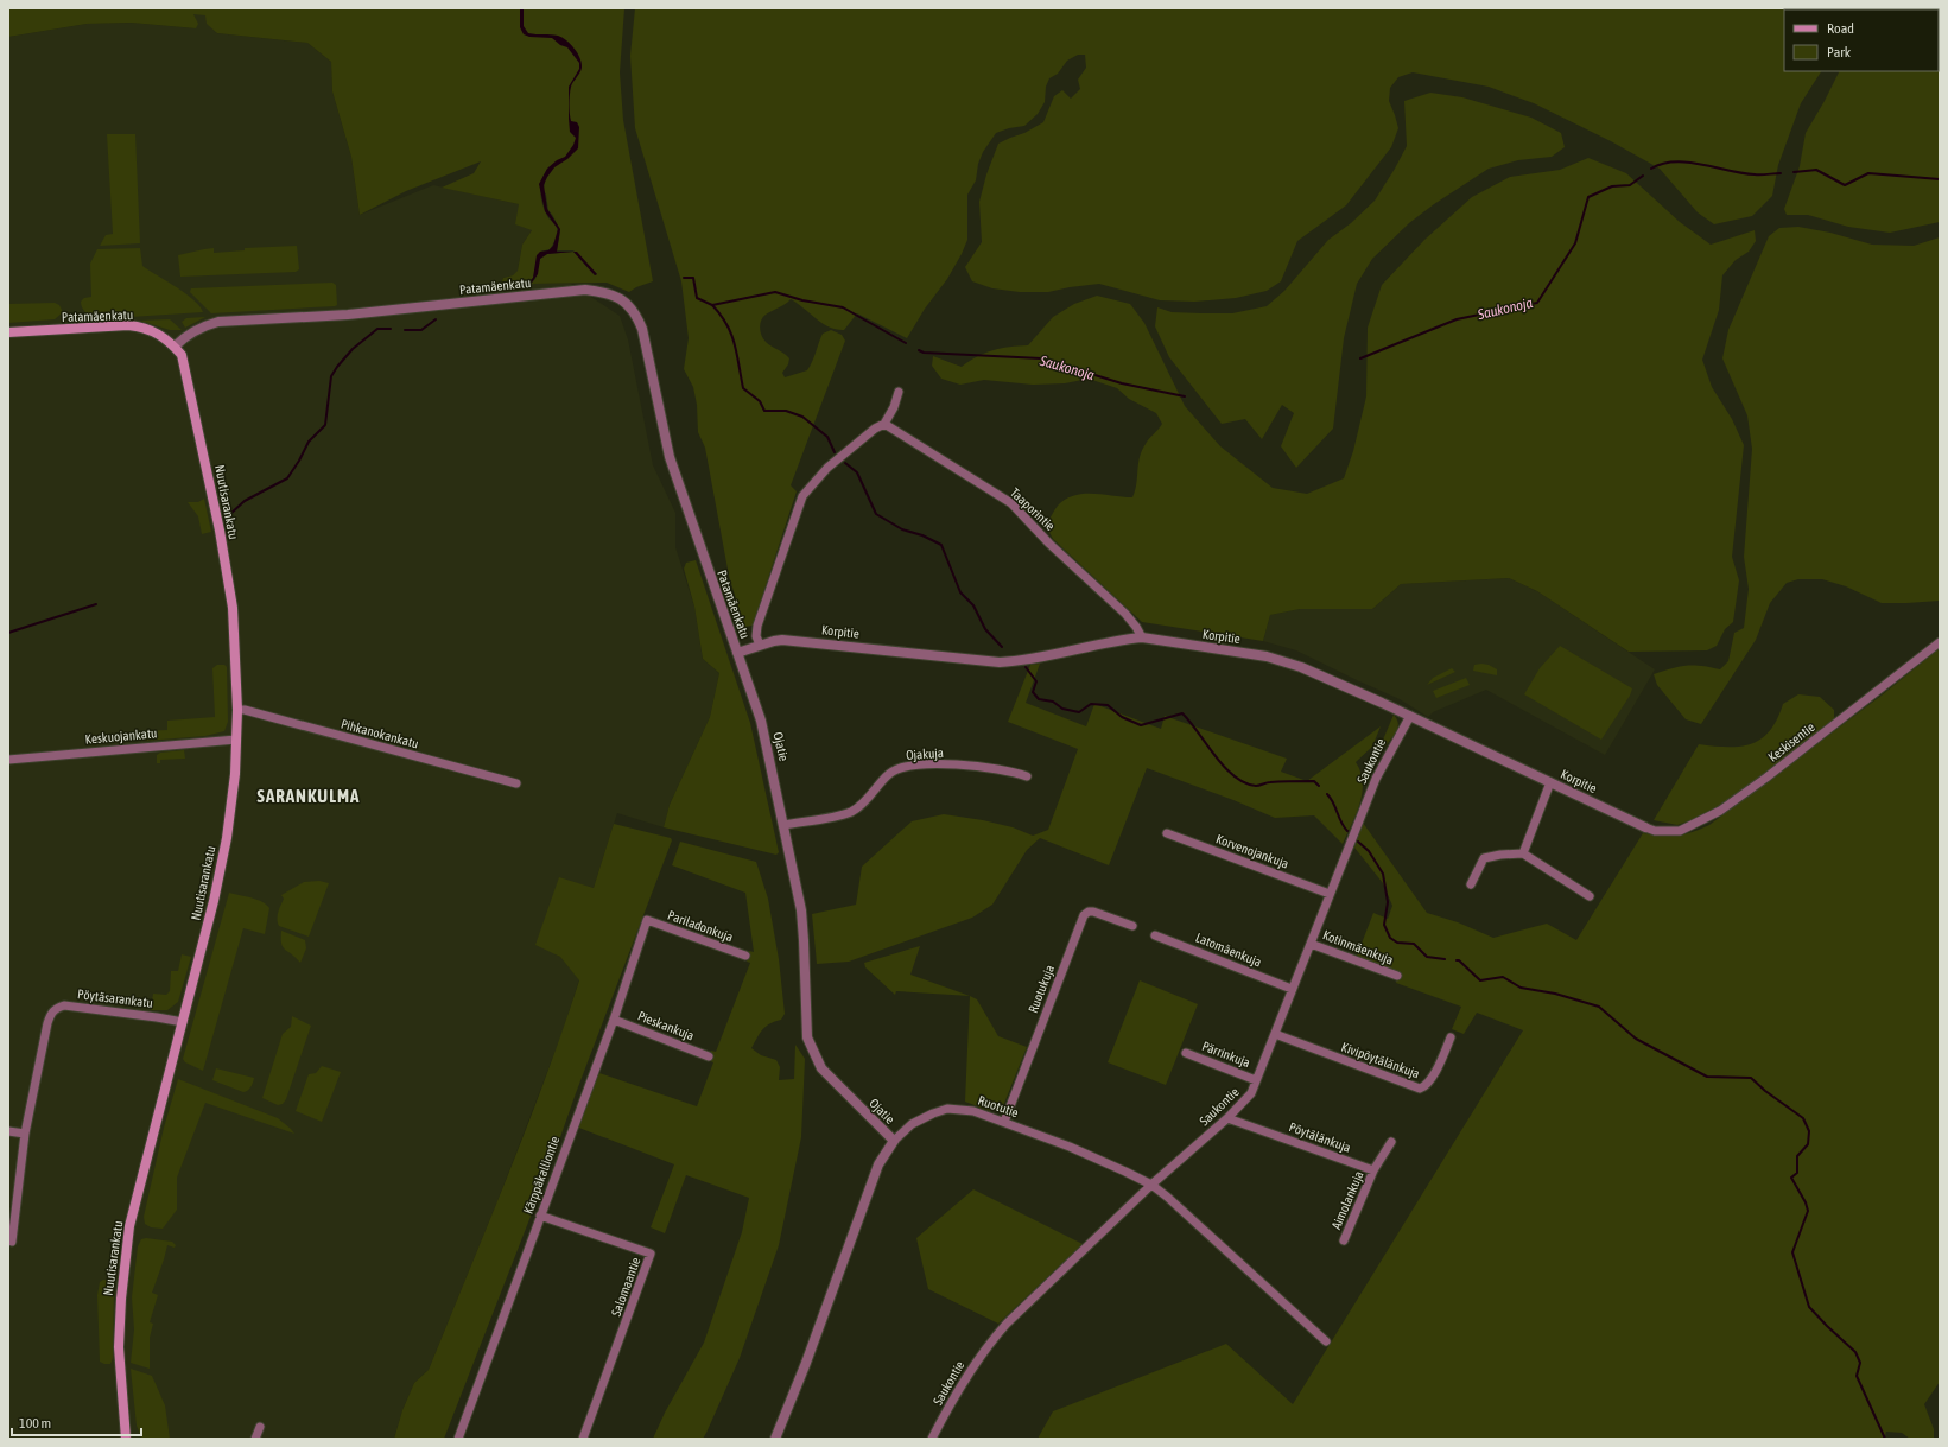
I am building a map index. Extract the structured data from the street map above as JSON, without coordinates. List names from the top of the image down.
{
  "streets": {
    "main road": ["Patamäenkatu", "Nuutisarankatu"],
    "street": [
      "Taaporintie",
      "Korpitie",
      "Pihkanokankatu",
      "Keskuojankatu",
      "Keskisentie",
      "Ojatie",
      "Ojakuja",
      "Saukontie",
      "Korvenojankuja",
      "Pariladonkuja",
      "Kotinmäenkuja",
      "Latomäenkuja",
      "Ruotukuja",
      "Pöytäsarankatu",
      "Pieskankuja",
      "Pärrinkuja",
      "Kivipöytälänkuja",
      "Ruotutie",
      "Pöytälänkuja",
      "Kärppäkalliontie",
      "Aimolankuja",
      "Salomaantie"
    ]
  },
  "crossings": [
    ["Patamäenkatu", "Nuutisarankatu"],
    ["Patamäenkatu", "Ojatie"],
    ["Nuutisarankatu", "Pihkanokankatu"],
    ["Nuutisarankatu", "Keskuojankatu"],
    ["Nuutisarankatu", "Pöytäsarankatu"],
    ["Taaporintie", "Korpitie"],
    ["Korpitie", "Keskisentie"],
    ["Korpitie", "Saukontie"],
    ["Ojatie", "Ojakuja"],
    ["Ojatie", "Ruotutie"],
    ["Saukontie", "Korvenojankuja"],
    ["Saukontie", "Kotinmäenkuja"],
    ["Saukontie", "Latomäenkuja"],
    ["Saukontie", "Pärrinkuja"],
    ["Saukontie", "Kivipöytälänkuja"],
    ["Saukontie", "Ruotutie"],
    ["Saukontie", "Pöytälänkuja"],
    ["Pariladonkuja", "Kärppäkalliontie"],
    ["Ruotukuja", "Ruotutie"],
    ["Pieskankuja", "Kärppäkalliontie"],
    ["Pöytälänkuja", "Aimolankuja"],
    ["Kärppäkalliontie", "Salomaantie"]
  ],
  "districts": ["SARANKULMA"],
  "water": ["Saukonoja"],
  "legend": ["Road", "Park"],
  "scale_bar": "100 m"
}
